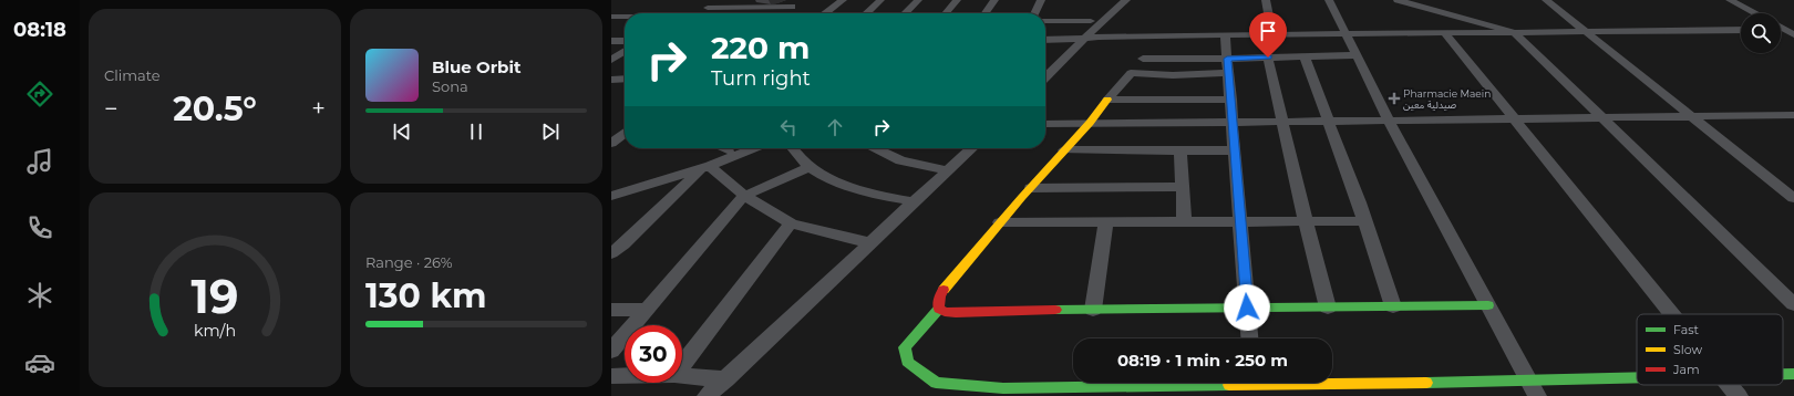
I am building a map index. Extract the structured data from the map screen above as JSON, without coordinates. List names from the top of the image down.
{
  "places": {
    "health": ["Pharmacie Maein صيدلية معين"]
  },
  "legend": ["Fast", "Slow", "Jam"],
  "page": {
    "tabs": "08:18",
    "tile": [
      "Climate",
      ["Range · 26%", "130 km"]
    ],
    "turn": ["220 m", "Turn right"],
    "song": ["Blue Orbit", "Sona"],
    "heat": ["−", "20.5°", "+"],
    "limit": "30",
    "trip": "08:19 · 1 min · 250 m",
    "gauge": ["19", "km/h"]
  }
}
